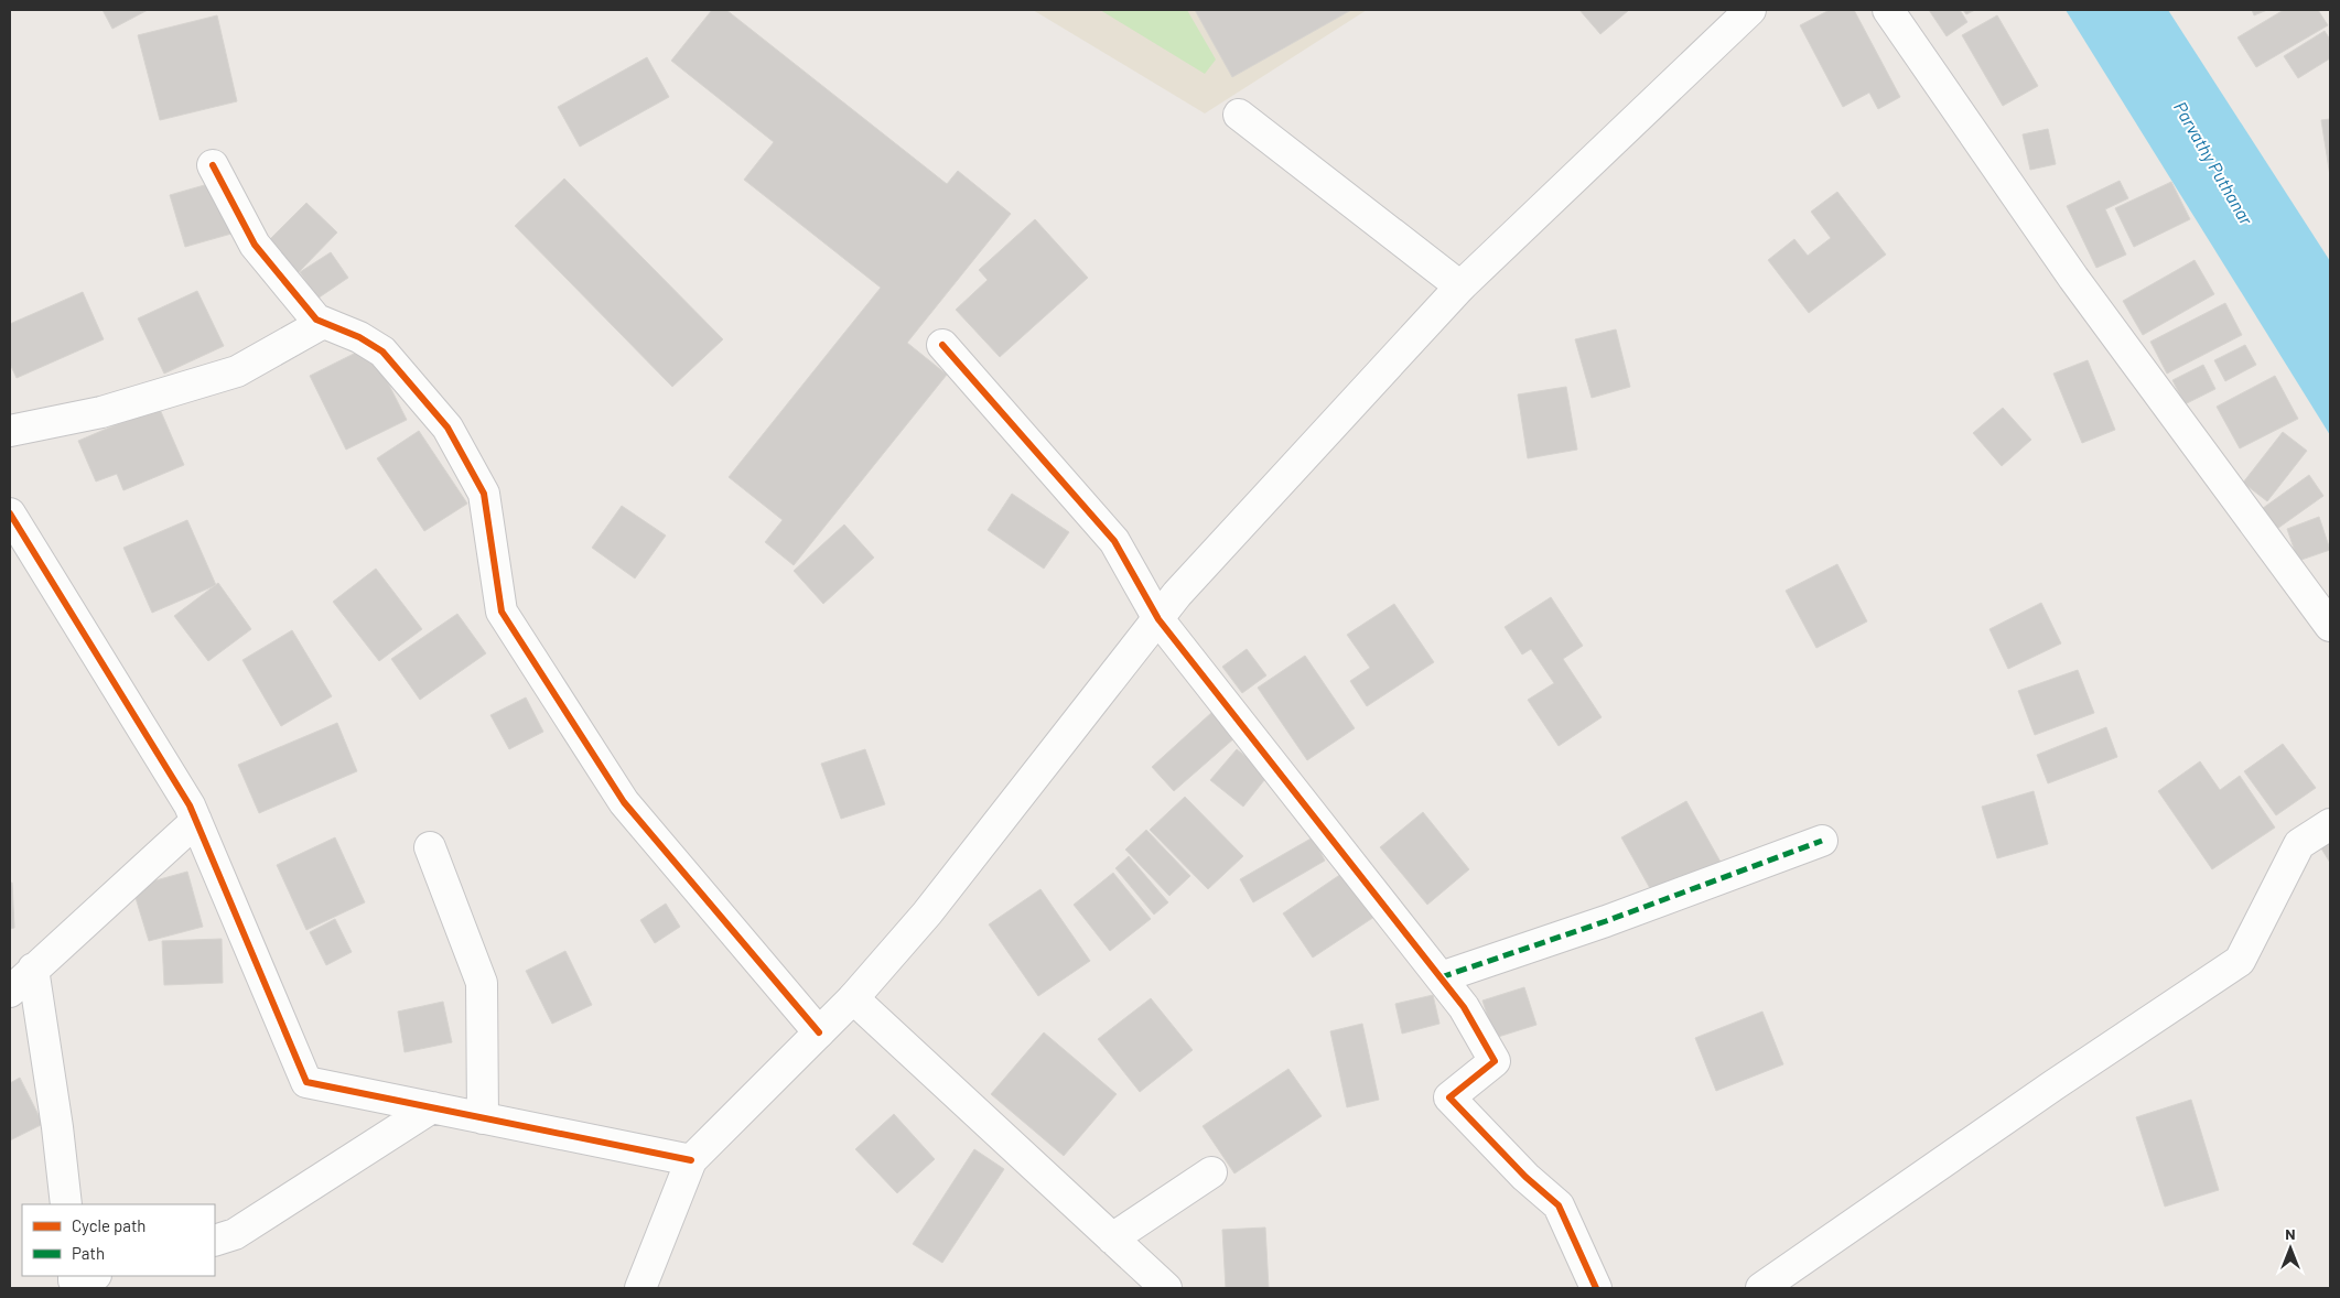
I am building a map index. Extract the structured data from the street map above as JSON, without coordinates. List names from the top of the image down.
{
  "water": ["Parvathy Puthanar"],
  "legend": ["Cycle path", "Path"],
  "north": "top"
}
